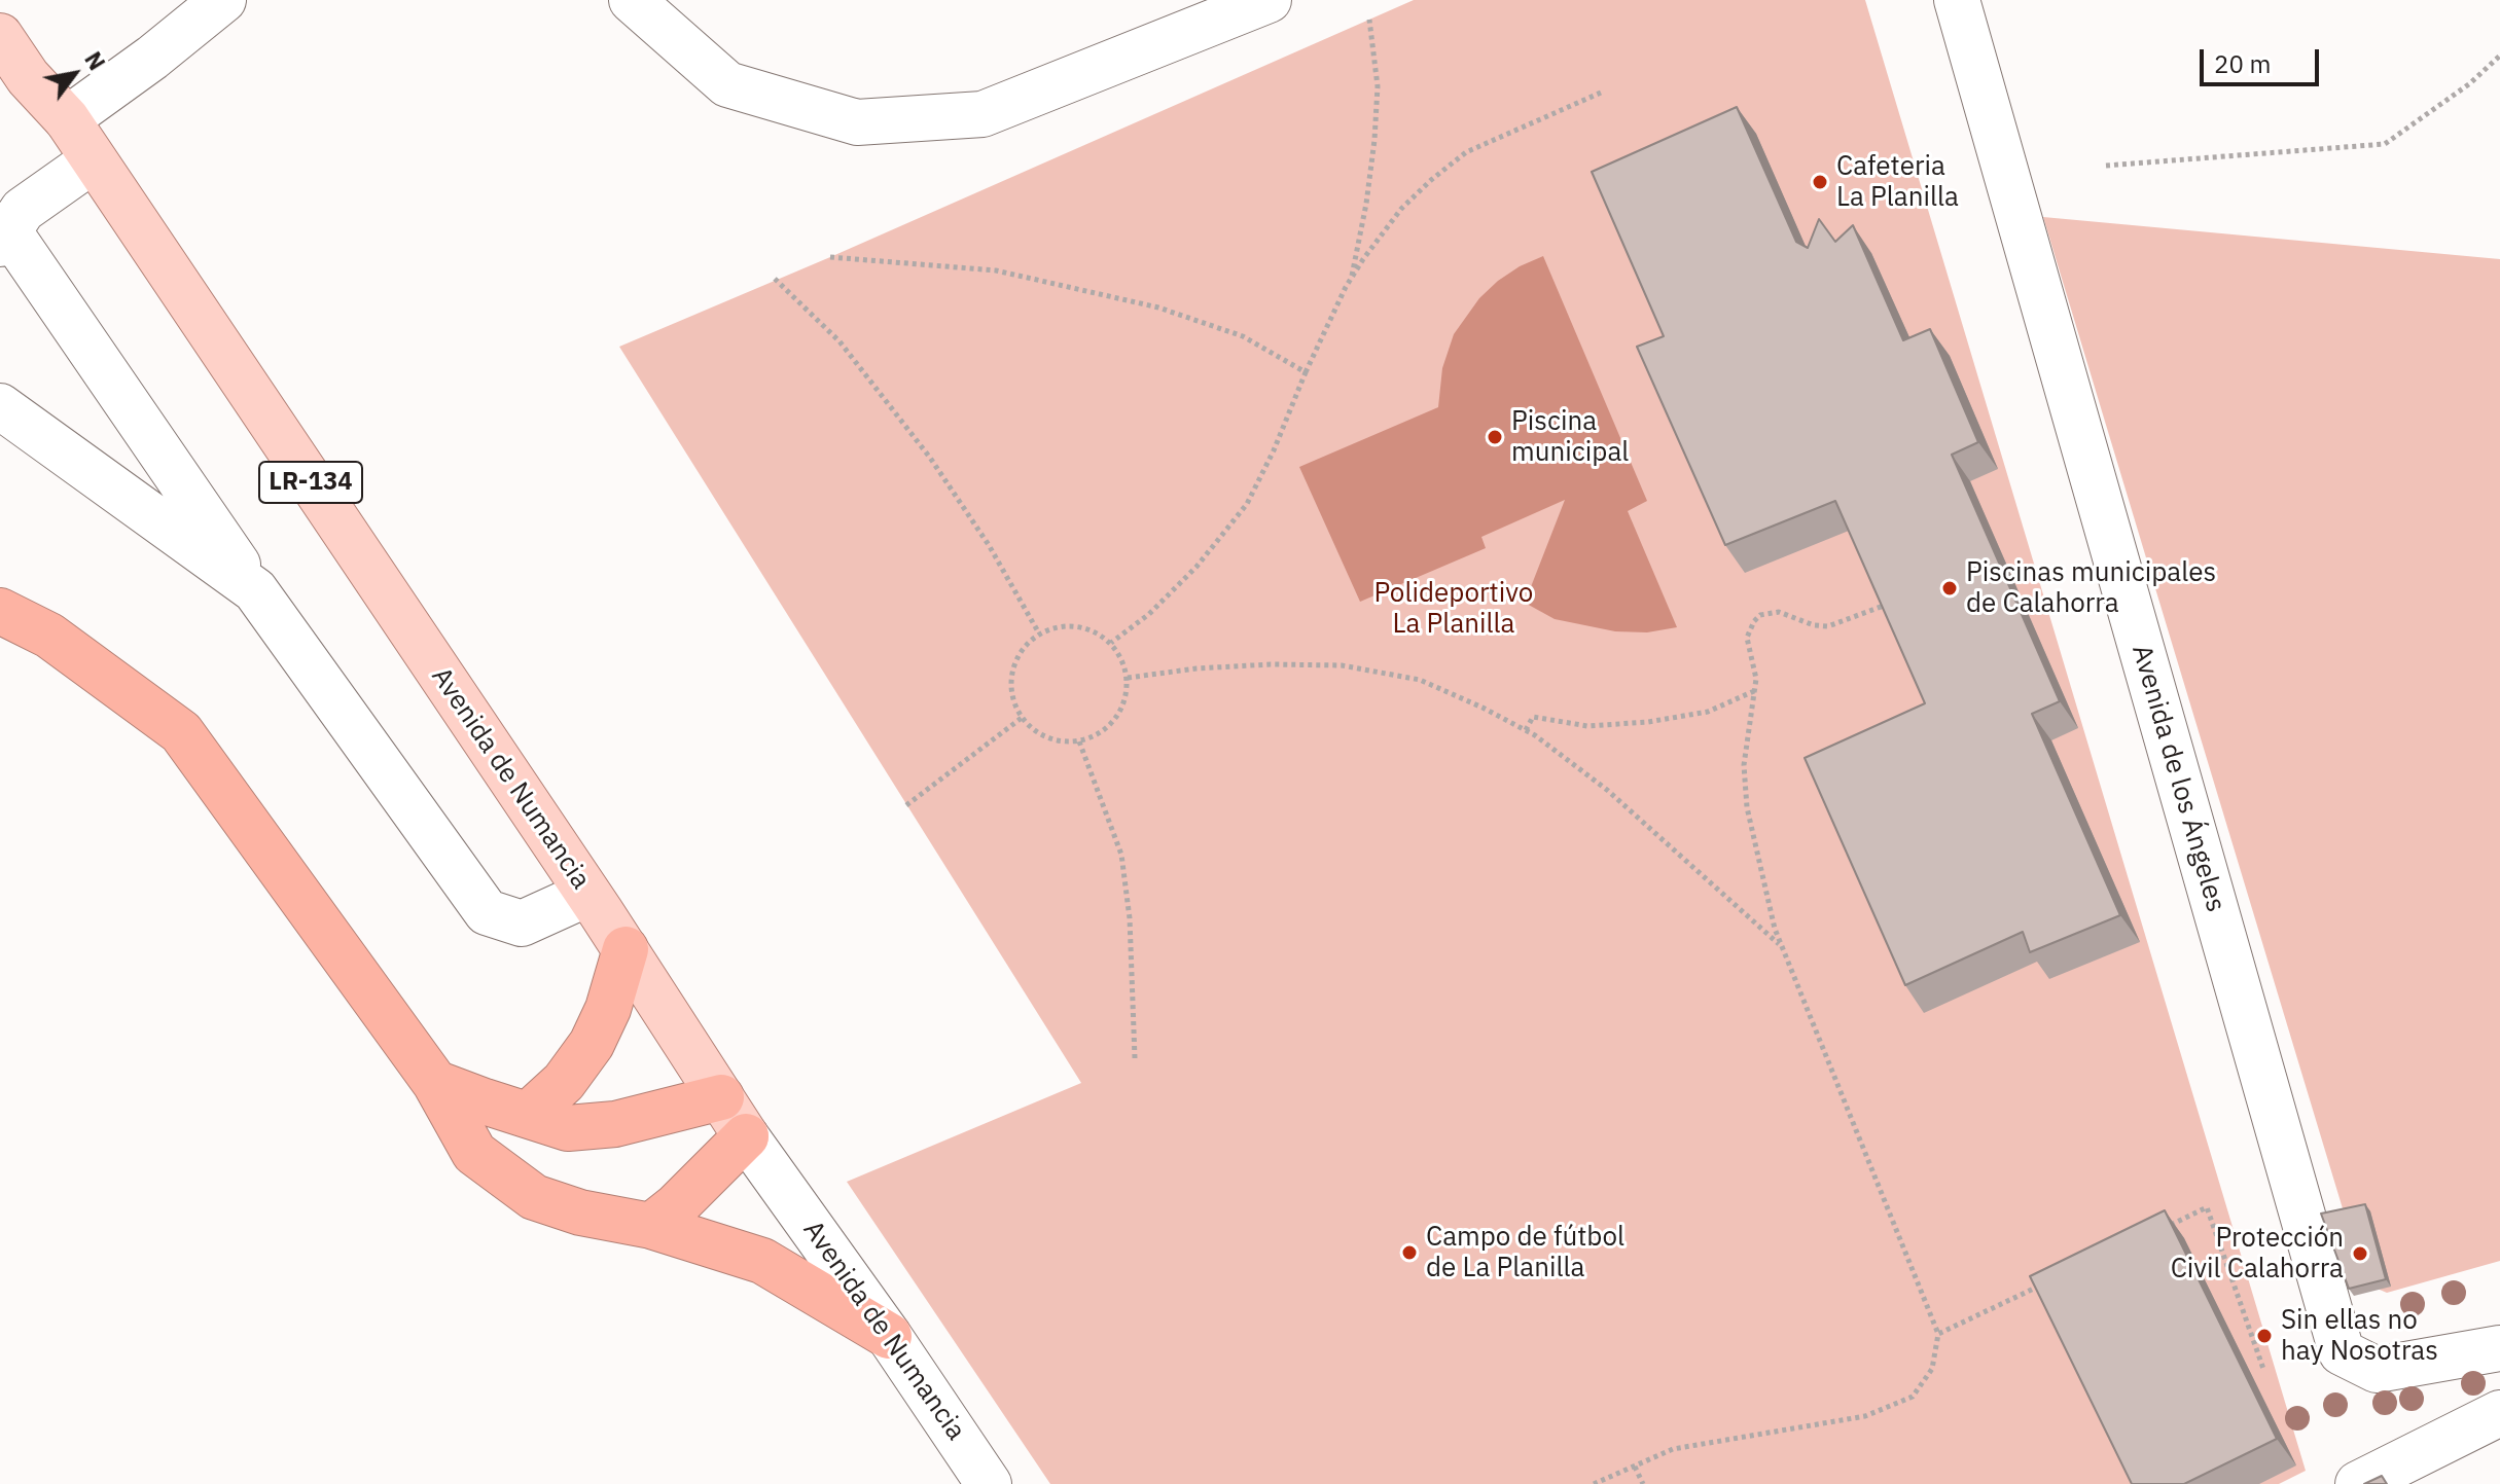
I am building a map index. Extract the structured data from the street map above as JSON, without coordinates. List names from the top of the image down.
{
  "streets": {
    "main road": ["LR-134", "Avenida de Numancia"],
    "street": ["Avenida de los Ángeles"]
  },
  "parks": ["Polideportivo La Planilla"],
  "places": [
    "Cafeteria La Planilla",
    "Piscina municipal",
    "Piscinas municipales de Calahorra",
    "Campo de fútbol de La Planilla",
    "Protección Civil Calahorra",
    "Sin ellas no hay Nosotras"
  ],
  "scale_bar": "20 m",
  "north": "top right"
}
